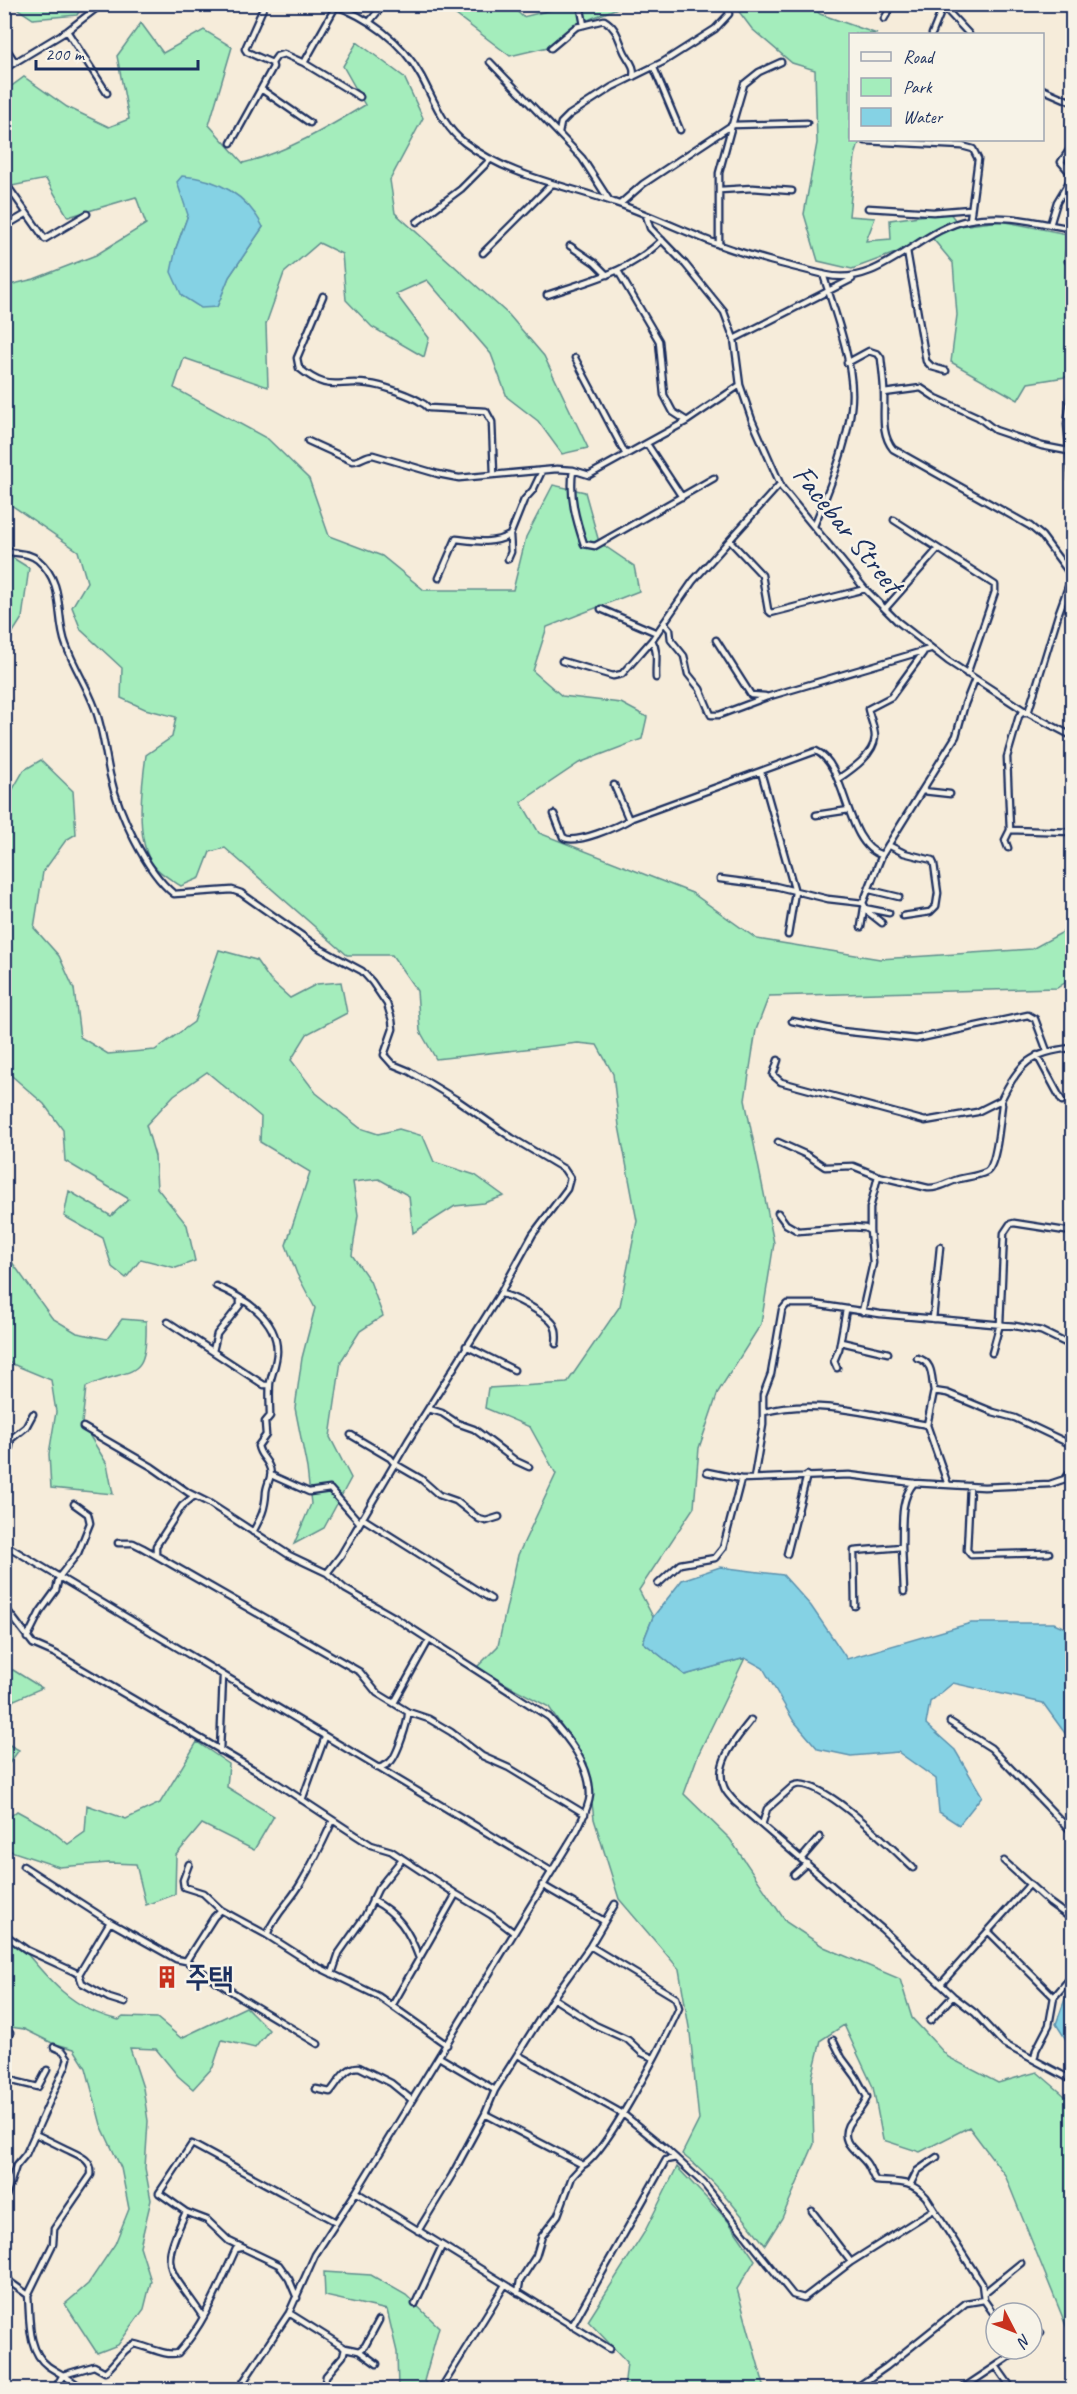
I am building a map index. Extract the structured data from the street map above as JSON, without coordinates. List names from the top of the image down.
{
  "streets": {
    "street": ["Facebar Street"]
  },
  "places": {
    "building": ["주택"]
  },
  "legend": ["Road", "Park", "Water"],
  "scale_bar": "200 m",
  "north": "bottom right"
}
